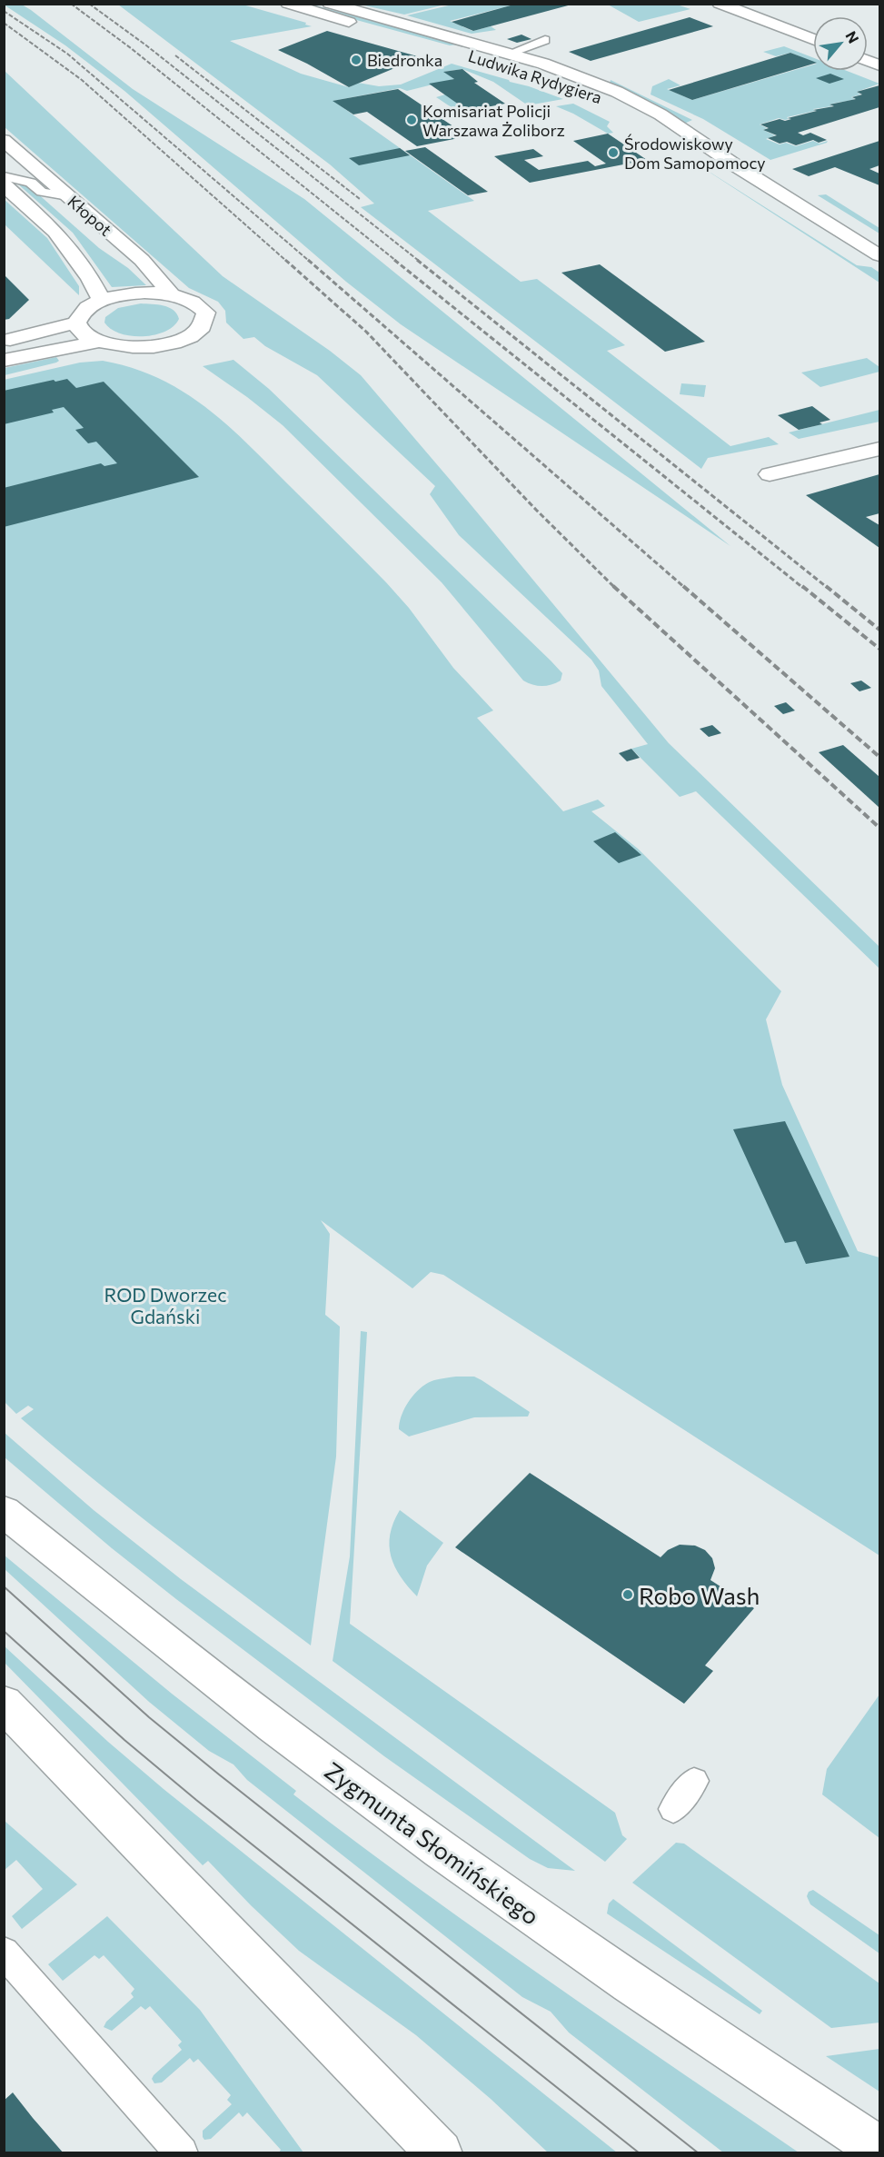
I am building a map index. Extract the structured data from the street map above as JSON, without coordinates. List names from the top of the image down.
{
  "streets": {
    "street": ["Ludwika Rydygiera", "Kłopot", "Zygmunta Słomińskiego"]
  },
  "parks": ["ROD Dworzec Gdański"],
  "places": [
    "Biedronka",
    "Komisariat Policji Warszawa Żoliborz",
    "Środowiskowy Dom Samopomocy",
    "Robo Wash"
  ],
  "north": "top right"
}
